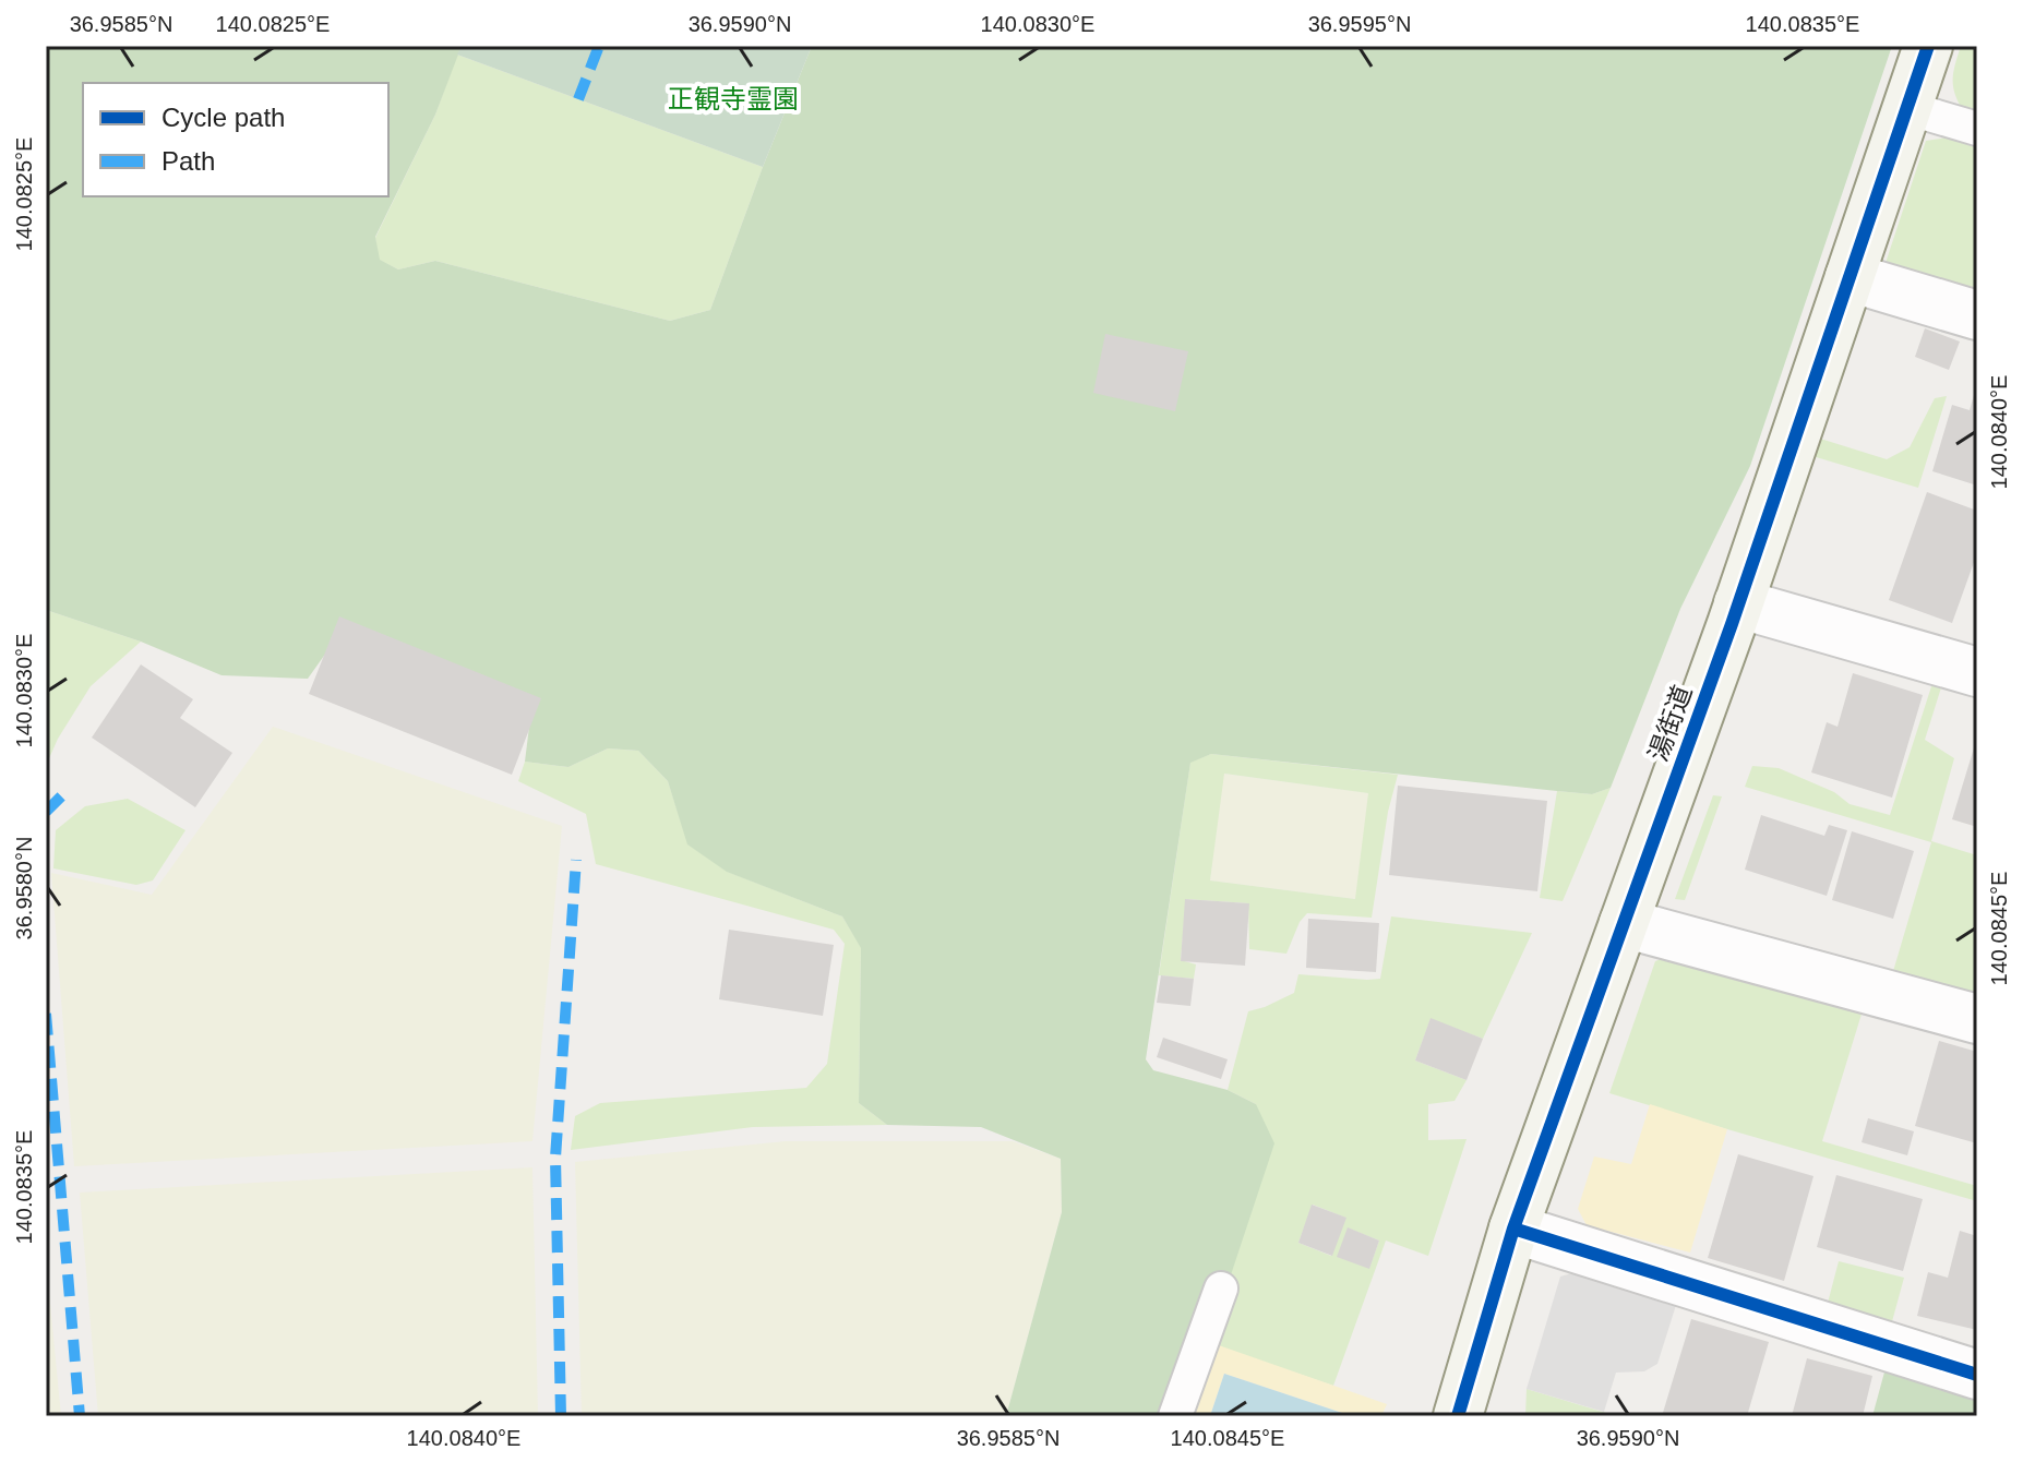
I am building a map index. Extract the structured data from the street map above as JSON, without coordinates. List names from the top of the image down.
{
  "streets": {
    "street": ["湯街道"]
  },
  "parks": ["正観寺霊園"],
  "legend": ["Cycle path", "Path"],
  "coordinates": [
    "36.9585°N",
    "140.0825°E",
    "36.9590°N",
    "140.0830°E",
    "36.9595°N",
    "140.0835°E",
    "140.0840°E",
    "36.9580°N",
    "140.0845°E"
  ]
}
